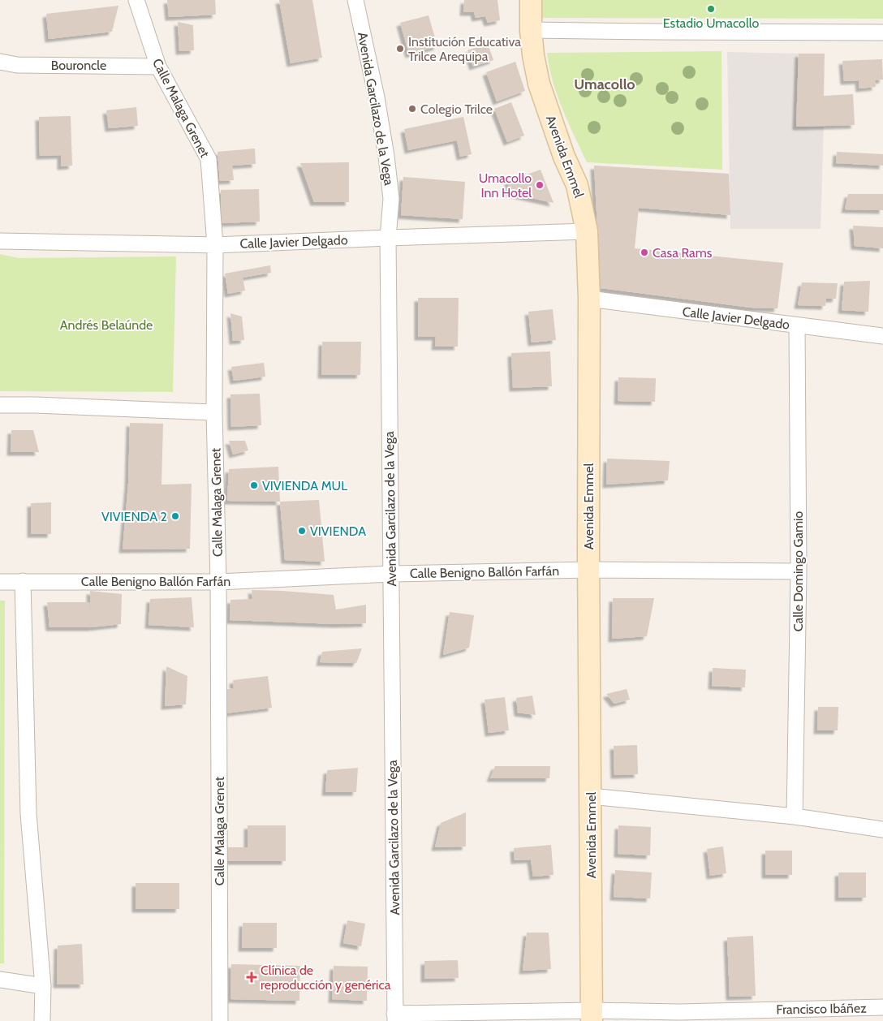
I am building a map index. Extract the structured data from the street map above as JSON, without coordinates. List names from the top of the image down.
{
  "streets": {
    "street": [
      "Bouroncle",
      "Calle Malaga Grenet",
      "Avenida Garcilazo de la Vega",
      "Avenida Emmel",
      "Calle Javier Delgado",
      "Calle Domingo Gamio",
      "Calle Benigno Ballón Farfán",
      "Francisco Ibáñez"
    ]
  },
  "crossings": [
    ["Bouroncle", "Calle Malaga Grenet"],
    ["Calle Malaga Grenet", "Calle Javier Delgado"],
    ["Calle Malaga Grenet", "Calle Benigno Ballón Farfán"],
    ["Avenida Garcilazo de la Vega", "Calle Javier Delgado"],
    ["Avenida Garcilazo de la Vega", "Calle Benigno Ballón Farfán"],
    ["Avenida Garcilazo de la Vega", "Francisco Ibáñez"],
    ["Avenida Emmel", "Calle Javier Delgado"],
    ["Avenida Emmel", "Calle Benigno Ballón Farfán"],
    ["Avenida Emmel", "Francisco Ibáñez"],
    ["Calle Javier Delgado", "Calle Domingo Gamio"],
    ["Calle Domingo Gamio", "Calle Benigno Ballón Farfán"]
  ],
  "districts": ["Umacollo"],
  "parks": ["Andrés Belaúnde"],
  "places": {
    "other": [
      "Estadio Umacollo",
      "Institución Educativa Trilce Arequipa",
      "Colegio Trilce",
      "Umacollo Inn Hotel",
      "Casa Rams",
      "VIVIENDA MUL",
      "VIVIENDA 2",
      "VIVIENDA"
    ],
    "health": ["Clínica de reproducción y genérica"]
  }
}
